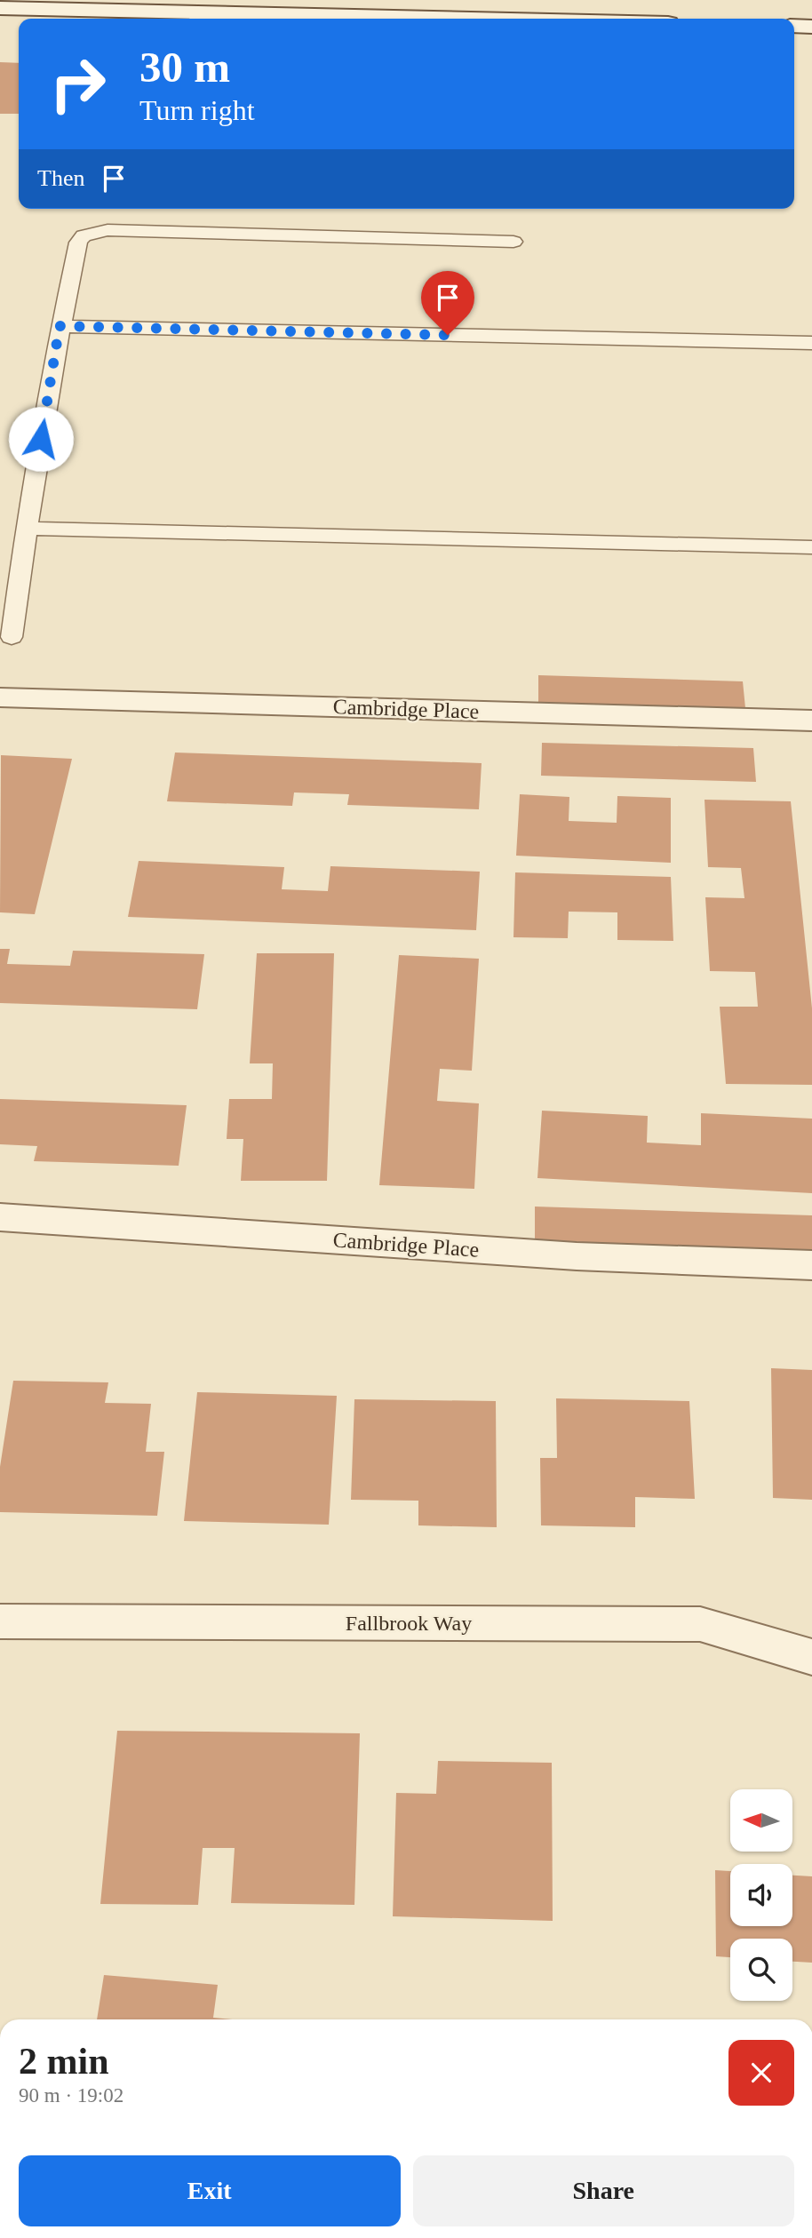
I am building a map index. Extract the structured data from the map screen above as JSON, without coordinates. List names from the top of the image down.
{
  "streets": {
    "street": ["Cambridge Place", "Fallbrook Way"]
  },
  "north": "left",
  "page": {
    "turn": ["30 m", "Turn right"],
    "then": "Then",
    "heading": ["2 min", "90 m · 19:02"],
    "buttons": ["Exit", "Share"]
  }
}
